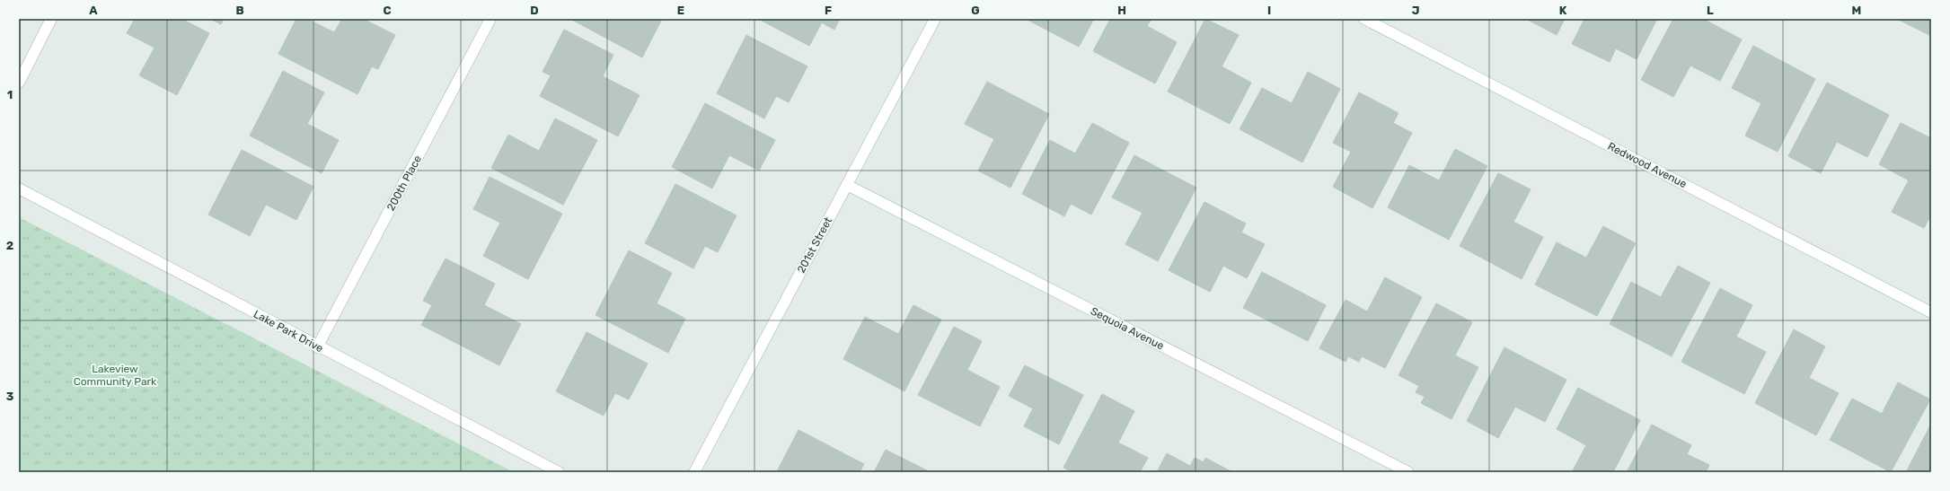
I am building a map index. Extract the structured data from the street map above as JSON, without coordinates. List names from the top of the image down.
{
  "streets": {
    "street": [
      "Redwood Avenue",
      "200th Place",
      "201st Street",
      "Sequoia Avenue",
      "Lake Park Drive"
    ]
  },
  "crossings": [
    ["200th Place", "Lake Park Drive"],
    ["201st Street", "Sequoia Avenue"]
  ],
  "parks": ["Lakeview Community Park"],
  "grid": {
    "columns": [
      "A",
      "B",
      "C",
      "D",
      "E",
      "F",
      "G",
      "H",
      "I",
      "J",
      "K",
      "L",
      "M"
    ],
    "rows": ["1", "2", "3"]
  }
}
